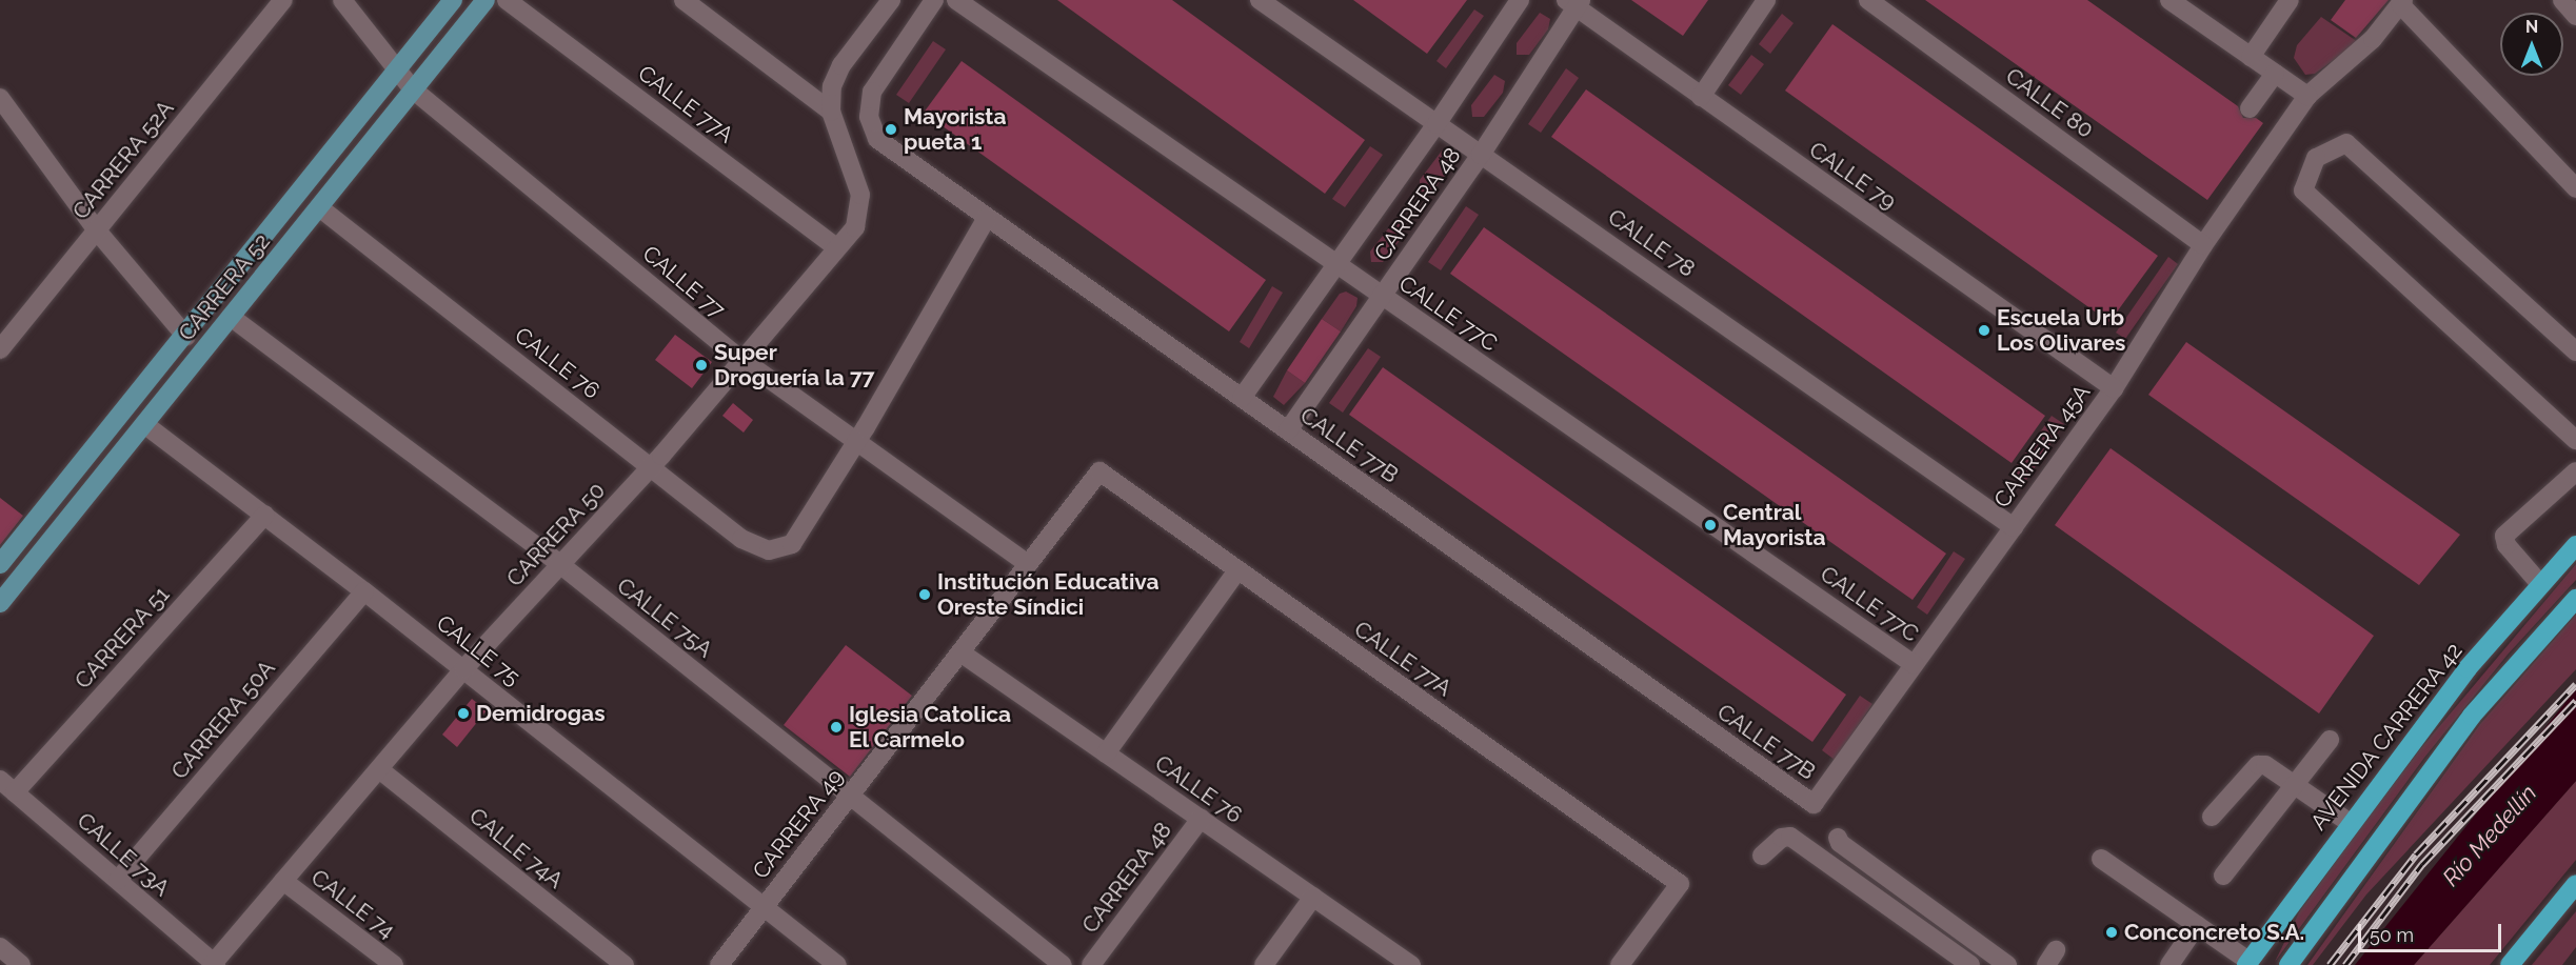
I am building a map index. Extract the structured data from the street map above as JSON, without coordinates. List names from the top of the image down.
{
  "streets": {
    "highway": ["AVENIDA CARRERA 42"],
    "main road": ["CARRERA 52"],
    "street": [
      "CALLE 80",
      "CALLE 77A",
      "CARRERA 52A",
      "CALLE 79",
      "CARRERA 48",
      "CALLE 78",
      "CALLE 77",
      "CALLE 77C",
      "CALLE 76",
      "CALLE 77B",
      "CARRERA 45A",
      "CARRERA 50",
      "CALLE 75A",
      "CARRERA 51",
      "CALLE 75",
      "CARRERA 50A",
      "CARRERA 49",
      "CALLE 74A",
      "CALLE 73A",
      "CALLE 74"
    ]
  },
  "crossings": [
    ["CALLE 80", "CARRERA 45A"],
    ["CALLE 77A", "CARRERA 50"],
    ["CALLE 77A", "CARRERA 49"],
    ["CALLE 79", "CARRERA 48"],
    ["CALLE 79", "CARRERA 45A"],
    ["CARRERA 48", "CALLE 78"],
    ["CARRERA 48", "CALLE 77C"],
    ["CARRERA 48", "CALLE 76"],
    ["CARRERA 48", "CALLE 77B"],
    ["CALLE 78", "CARRERA 45A"],
    ["CALLE 77", "CARRERA 52"],
    ["CALLE 77", "CALLE 76"],
    ["CALLE 77", "CARRERA 50"],
    ["CALLE 77", "CARRERA 49"],
    ["CARRERA 52", "CALLE 76"],
    ["CARRERA 52", "CALLE 75A"],
    ["CARRERA 52", "CALLE 75"],
    ["CALLE 77C", "CARRERA 45A"],
    ["CALLE 76", "CARRERA 50"],
    ["CALLE 76", "CARRERA 49"],
    ["CALLE 77B", "CARRERA 45A"],
    ["CARRERA 50", "CALLE 75A"],
    ["CARRERA 50", "CALLE 75"],
    ["CARRERA 50", "CALLE 74A"],
    ["CARRERA 50", "CALLE 73A"],
    ["CARRERA 50", "CALLE 74"],
    ["CALLE 75A", "CARRERA 49"],
    ["CARRERA 51", "CALLE 75"],
    ["CARRERA 51", "CALLE 73A"],
    ["CALLE 75", "CARRERA 50A"],
    ["CALLE 75", "CARRERA 49"],
    ["CARRERA 50A", "CALLE 73A"]
  ],
  "water": ["Río Medellín"],
  "places": [
    "Mayorista pueta 1",
    "Escuela Urb Los Olivares",
    "Super Droguería la 77",
    "Central Mayorista",
    "Institución Educativa Oreste Síndici",
    "Demidrogas",
    "Iglesia Catolica El Carmelo",
    "Conconcreto S.A."
  ],
  "scale_bar": "50 m",
  "north": "top"
}
